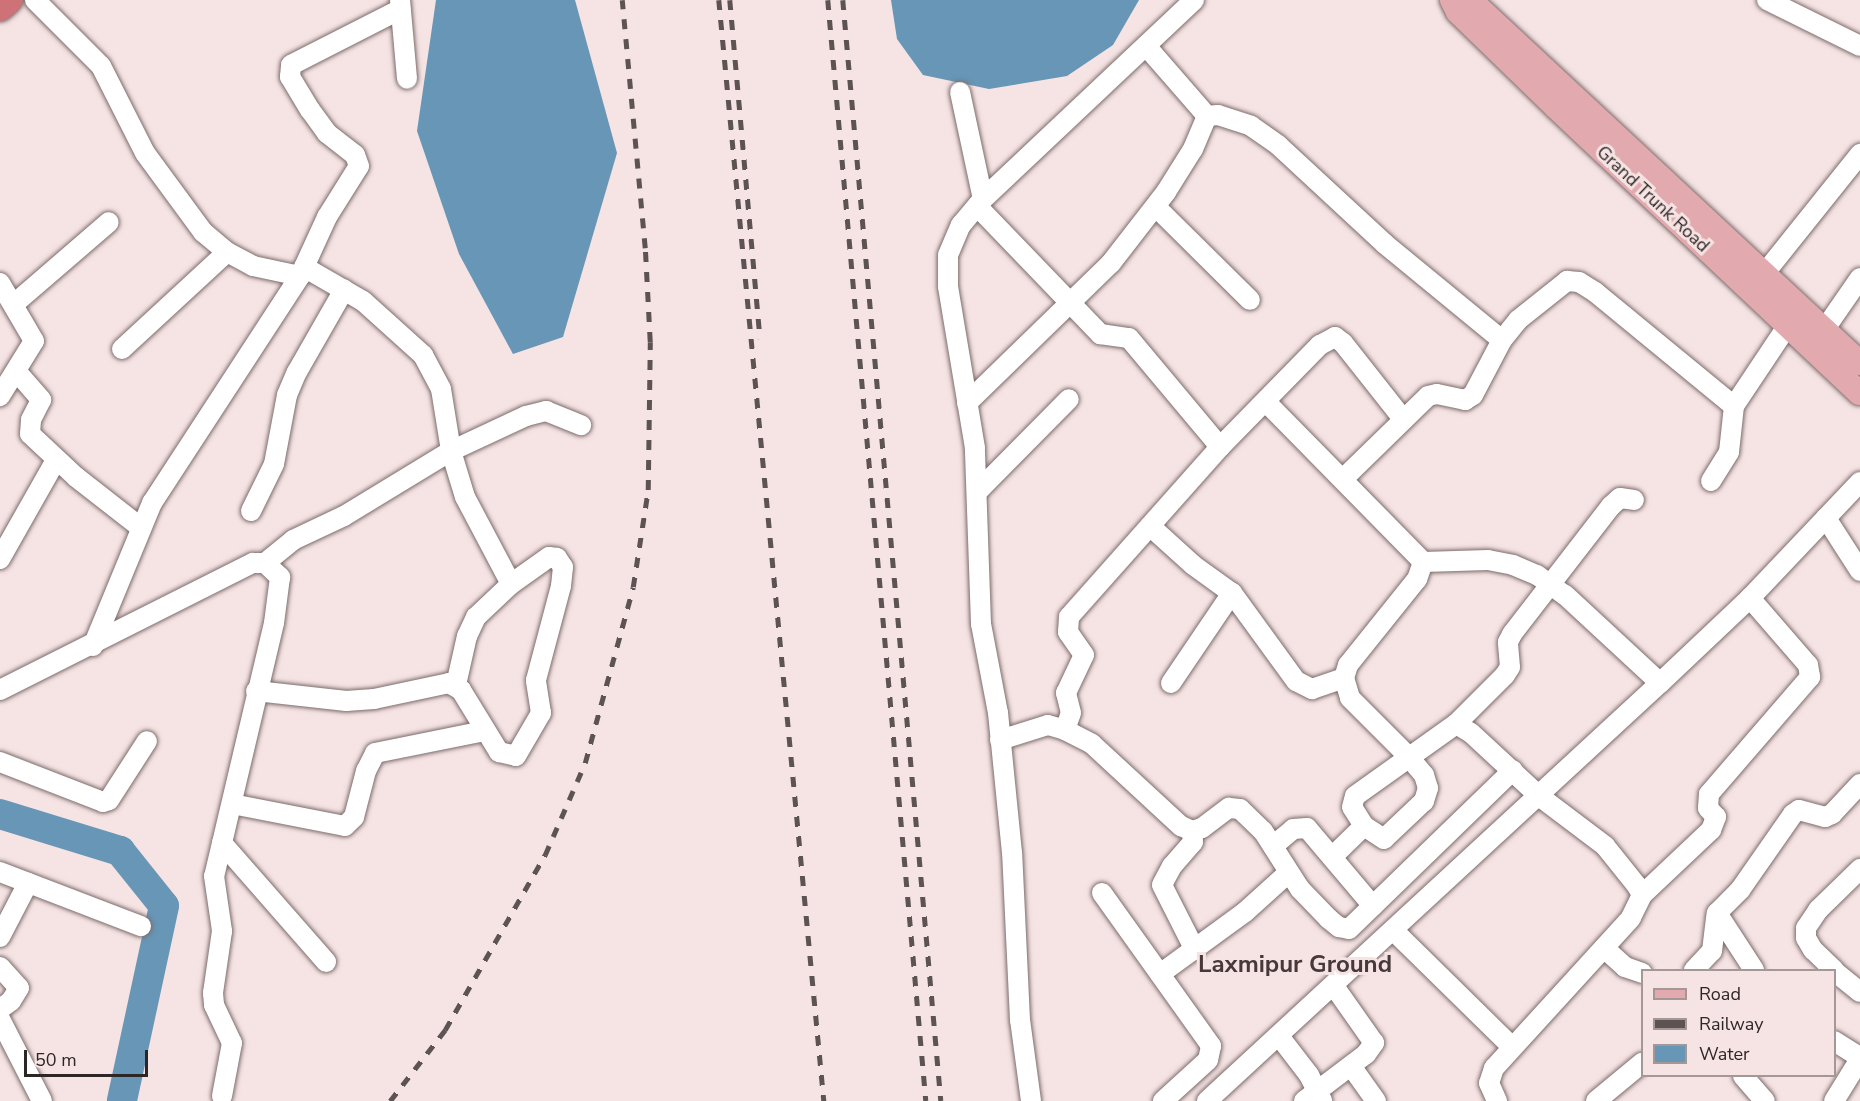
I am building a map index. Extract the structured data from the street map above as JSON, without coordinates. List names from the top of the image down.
{
  "streets": {
    "main road": ["Grand Trunk Road"]
  },
  "districts": ["Laxmipur Ground"],
  "legend": ["Road", "Railway", "Water"],
  "scale_bar": "50 m"
}
